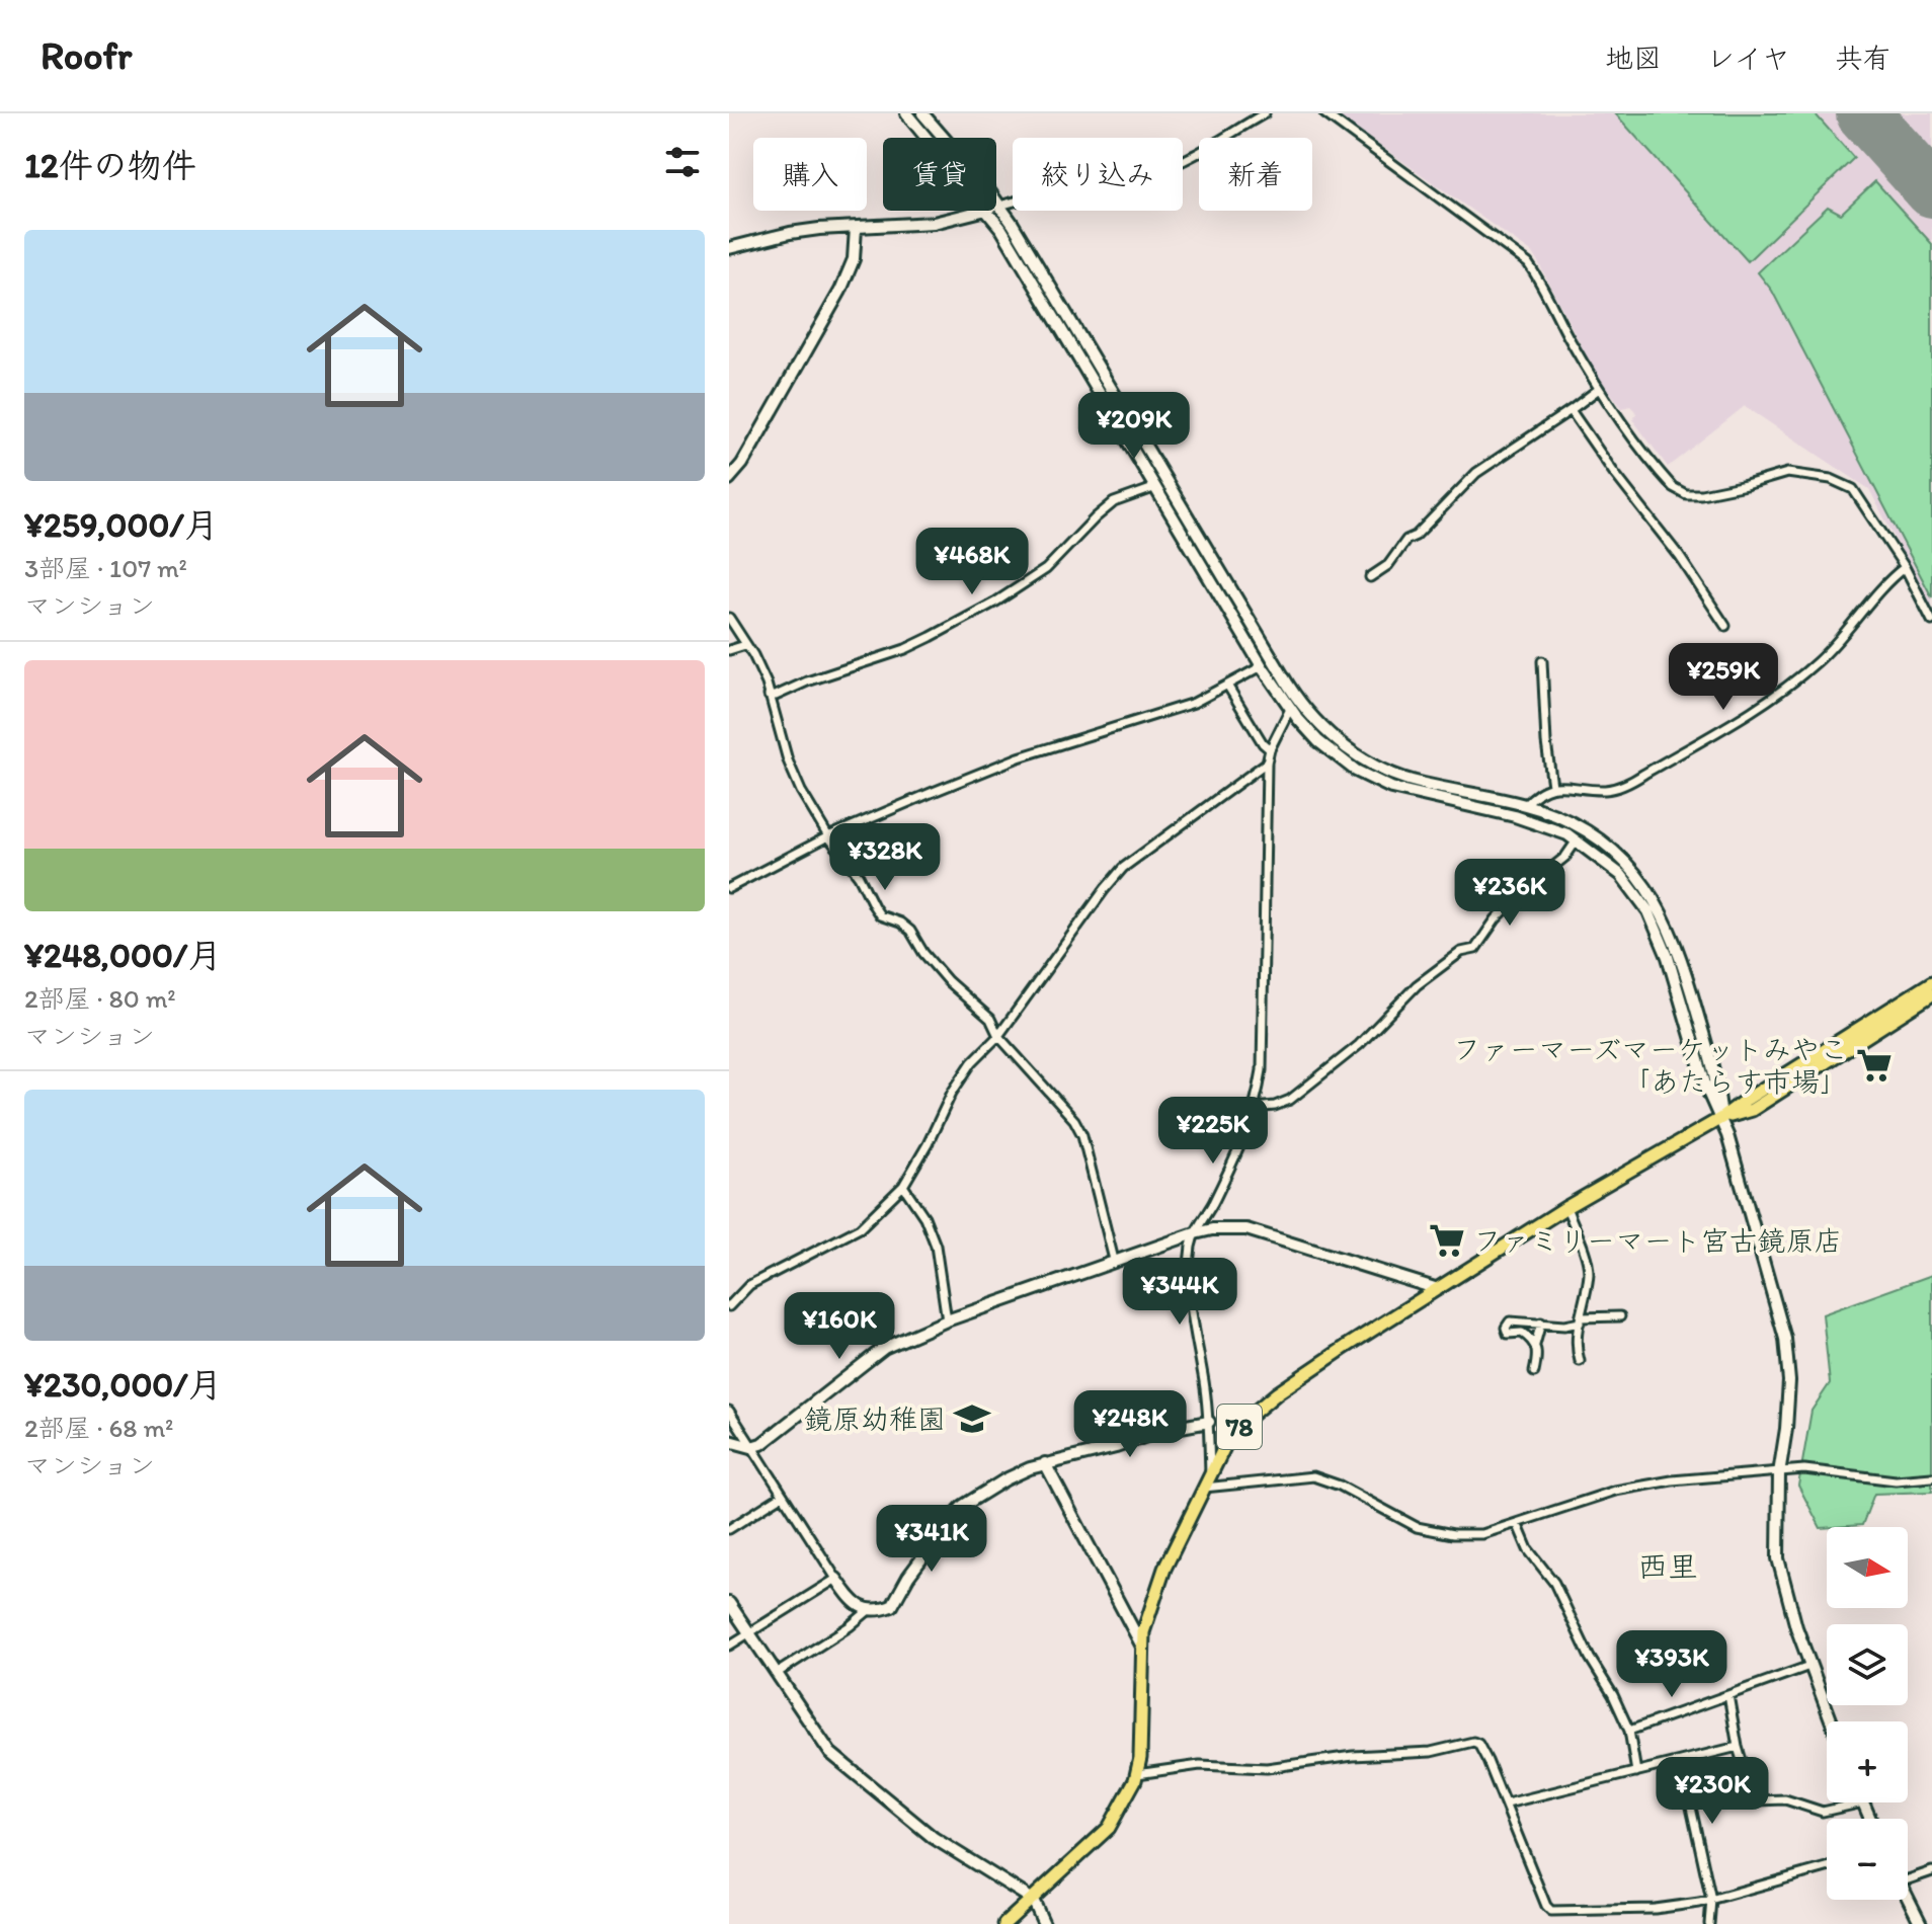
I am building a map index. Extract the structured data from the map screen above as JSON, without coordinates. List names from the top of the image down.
{
  "streets": {
    "main road": ["78"]
  },
  "districts": ["西里"],
  "places": {
    "supermarket": ["ファーマーズマーケットみやこ 「あたらす市場」", "ファミリーマート宮古鏡原店"],
    "school or university": ["鏡原幼稚園"]
  },
  "north": "right",
  "page": {
    "header": "Roofr",
    "nav": ["地図", "レイヤ", "共有"],
    "heading": "12件の物件",
    "chip": [
      "購入",
      "賃貸",
      "絞り込み",
      "新着"
    ],
    "list": [
      {
        "name": "¥259,000/月",
        "note": "3部屋 · 107 m² · マンション"
      },
      {
        "name": "¥248,000/月",
        "note": "2部屋 · 80 m² · マンション"
      },
      {
        "name": "¥230,000/月",
        "note": "2部屋 · 68 m² · マンション"
      }
    ],
    "price": [
      "¥209K",
      "¥468K",
      "¥259K",
      "¥328K",
      "¥236K",
      "¥225K",
      "¥344K",
      "¥160K",
      "¥248K",
      "¥341K",
      "¥393K",
      "¥230K"
    ],
    "map_buttons": ["+", "−"]
  }
}
